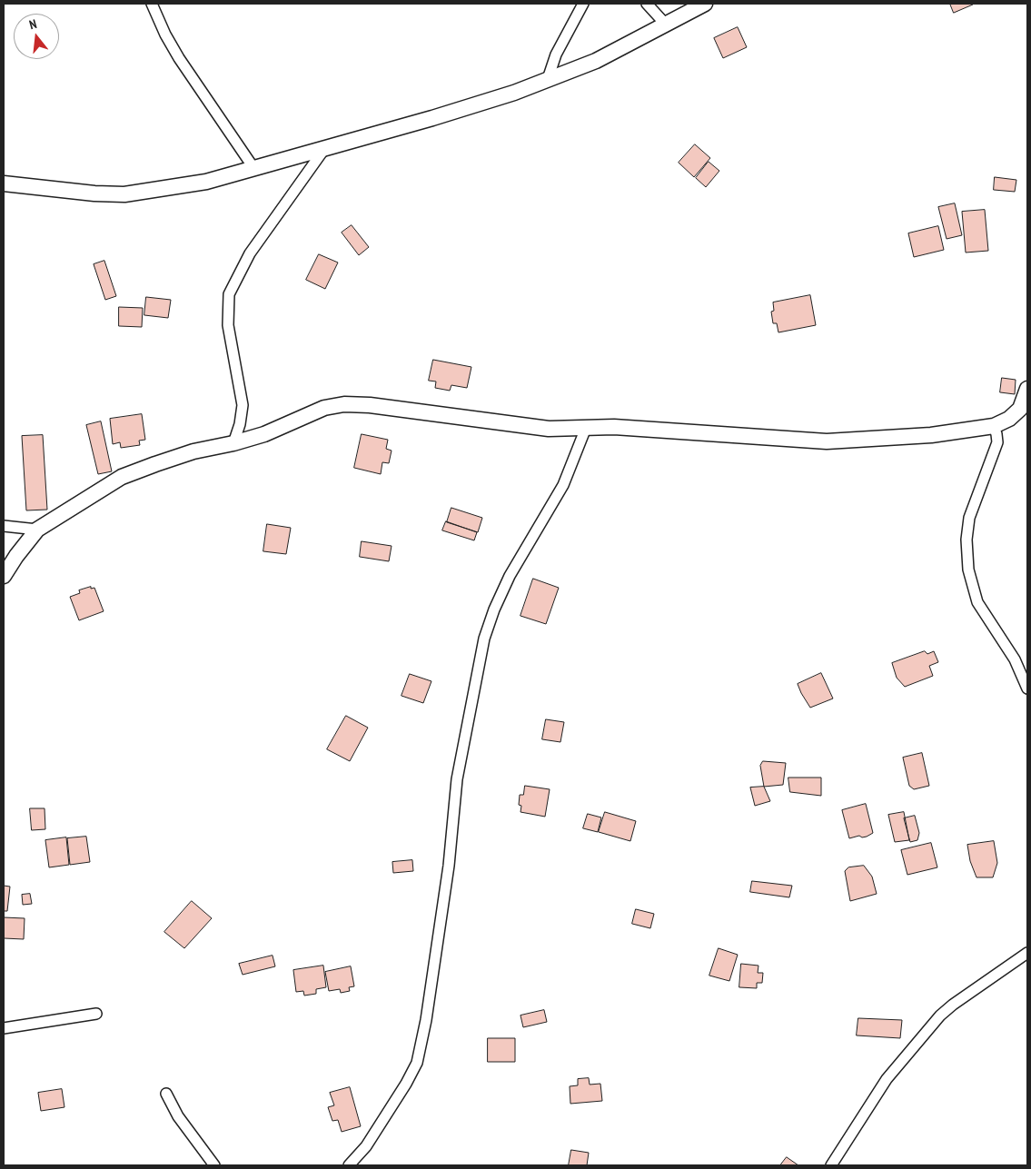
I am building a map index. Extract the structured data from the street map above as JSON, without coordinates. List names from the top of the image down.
{
  "north": "top"
}
